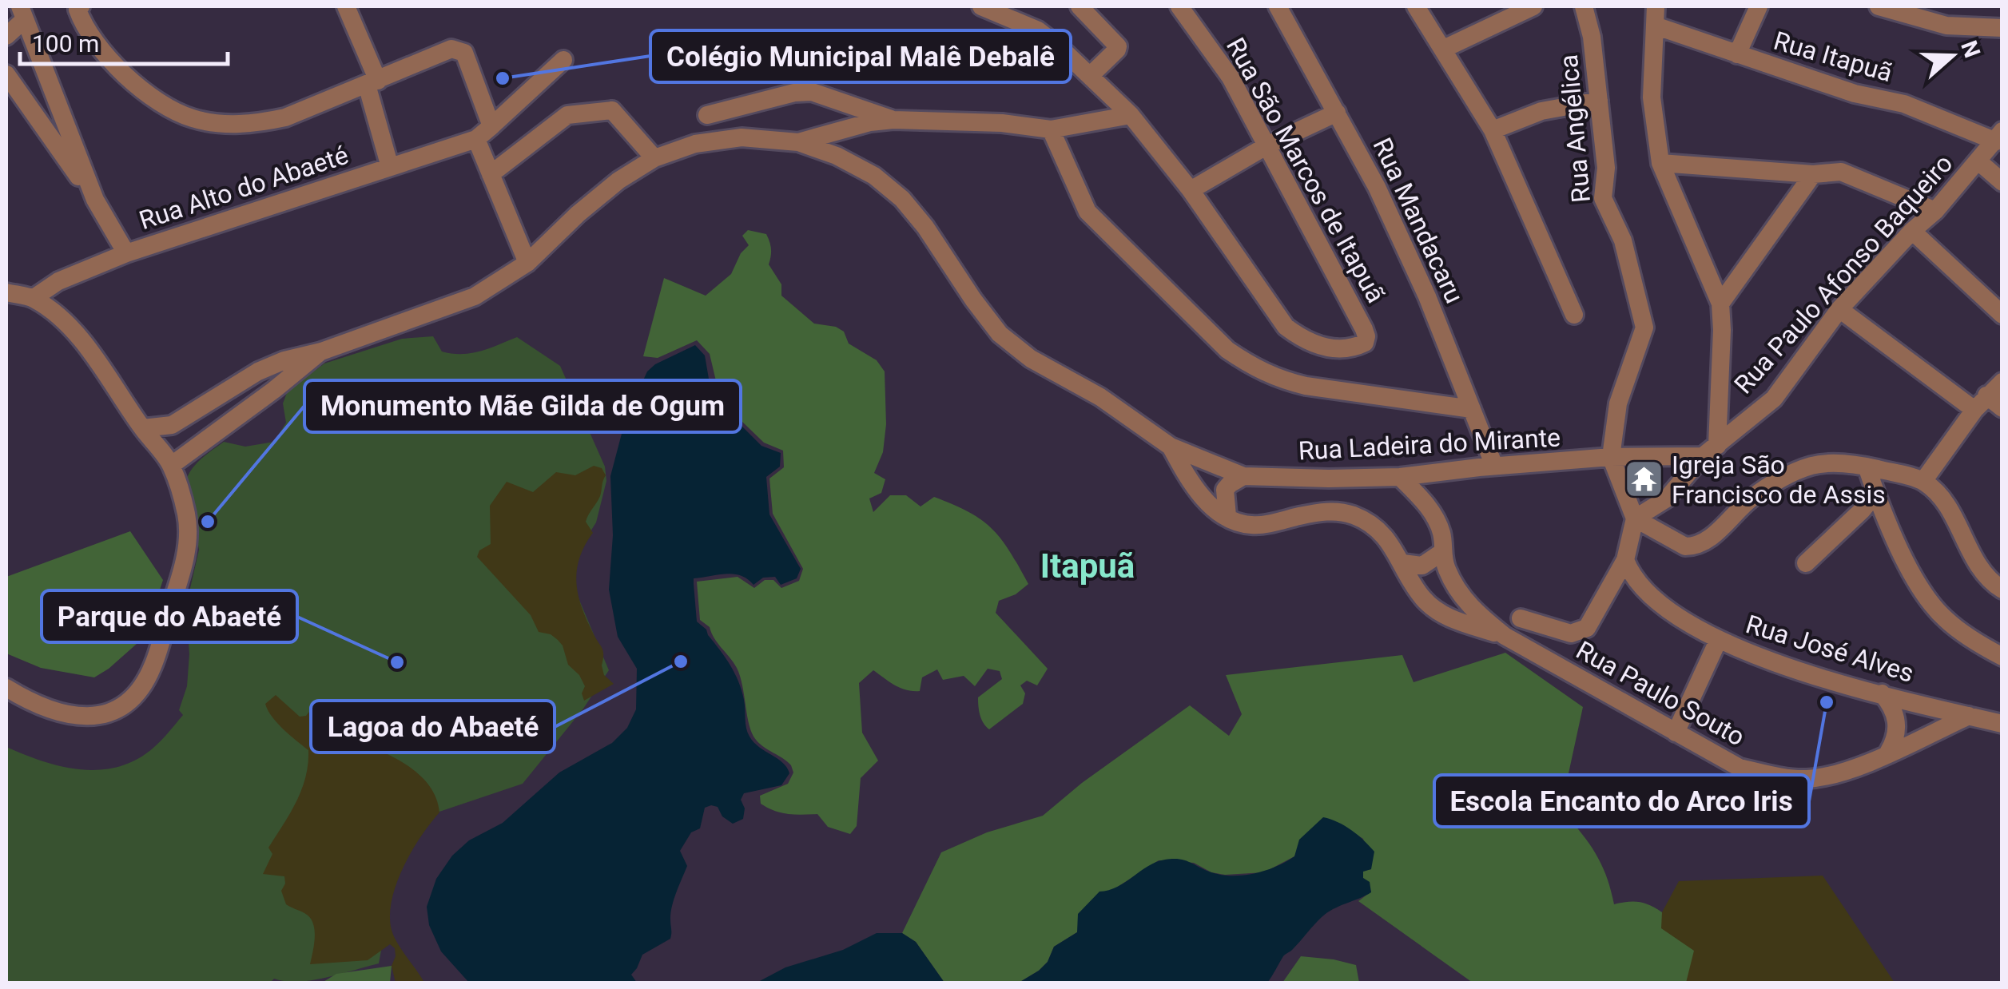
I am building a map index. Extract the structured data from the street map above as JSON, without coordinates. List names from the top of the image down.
{
  "streets": {
    "street": [
      "Rua Itapuã",
      "Rua Angélica",
      "Rua São Marcos de Itapuã",
      "Rua Alto do Abaeté",
      "Rua Mandacaru",
      "Rua Paulo Afonso Baqueiro",
      "Rua Ladeira do Mirante",
      "Rua José Alves",
      "Rua Paulo Souto"
    ]
  },
  "crossings": [
    ["Rua Itapuã", "Rua Paulo Afonso Baqueiro"],
    ["Rua Angélica", "Rua Paulo Afonso Baqueiro"],
    ["Rua Angélica", "Rua Ladeira do Mirante"],
    ["Rua Mandacaru", "Rua Ladeira do Mirante"],
    ["Rua Paulo Afonso Baqueiro", "Rua Ladeira do Mirante"],
    ["Rua Ladeira do Mirante", "Rua Paulo Souto"],
    ["Rua José Alves", "Rua Paulo Souto"]
  ],
  "districts": ["Itapuã"],
  "places": {
    "other": [
      "Colégio Municipal Malê Debalê",
      "Monumento Mãe Gilda de Ogum",
      "Lagoa do Abaeté",
      "Parque do Abaeté",
      "Escola Encanto do Arco Iris"
    ],
    "temple": ["Igreja São Francisco de Assis"]
  },
  "scale_bar": "100 m",
  "north": "right"
}
